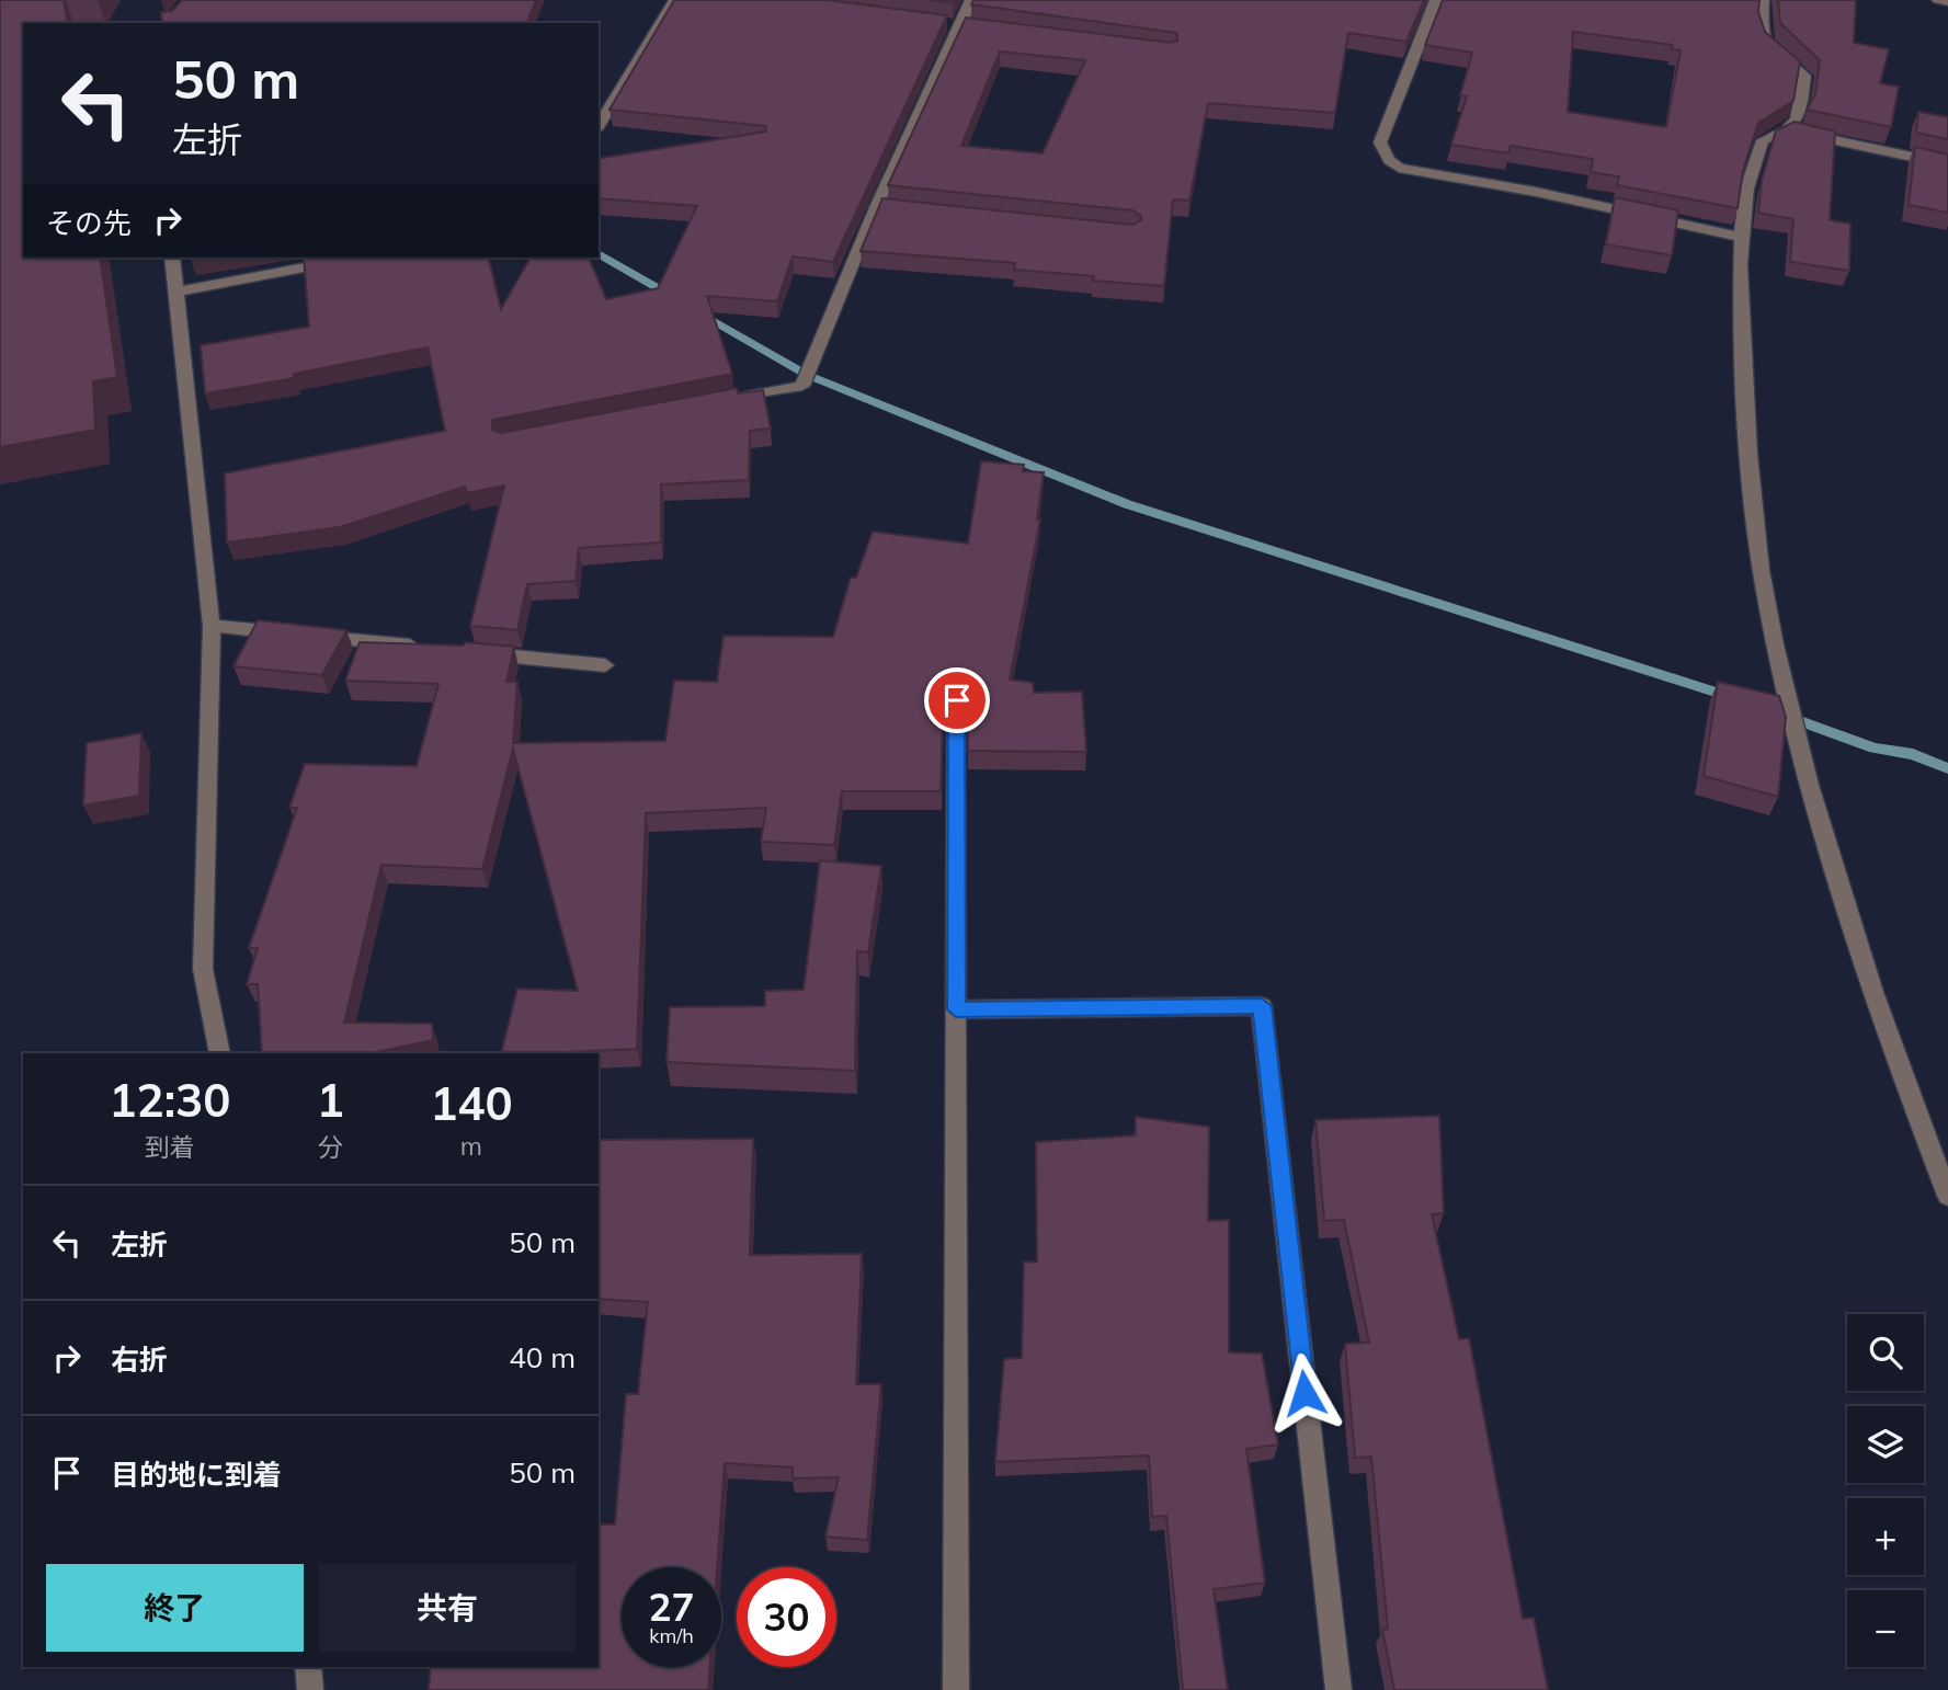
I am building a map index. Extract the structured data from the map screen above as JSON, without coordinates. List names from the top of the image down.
{
  "page": {
    "turn": ["50 m", "左折"],
    "then": "その先",
    "eta": [
      "12:30",
      "到着",
      "1",
      "分",
      "140",
      "m"
    ],
    "list": [
      {
        "name": "左折",
        "value": "50 m"
      },
      {
        "name": "右折",
        "value": "40 m"
      },
      {
        "name": "目的地に到着",
        "value": "50 m"
      }
    ],
    "map_buttons": ["+", "−"],
    "buttons": ["終了", "共有"],
    "speed": "27 km/h",
    "limit": "30"
  }
}
